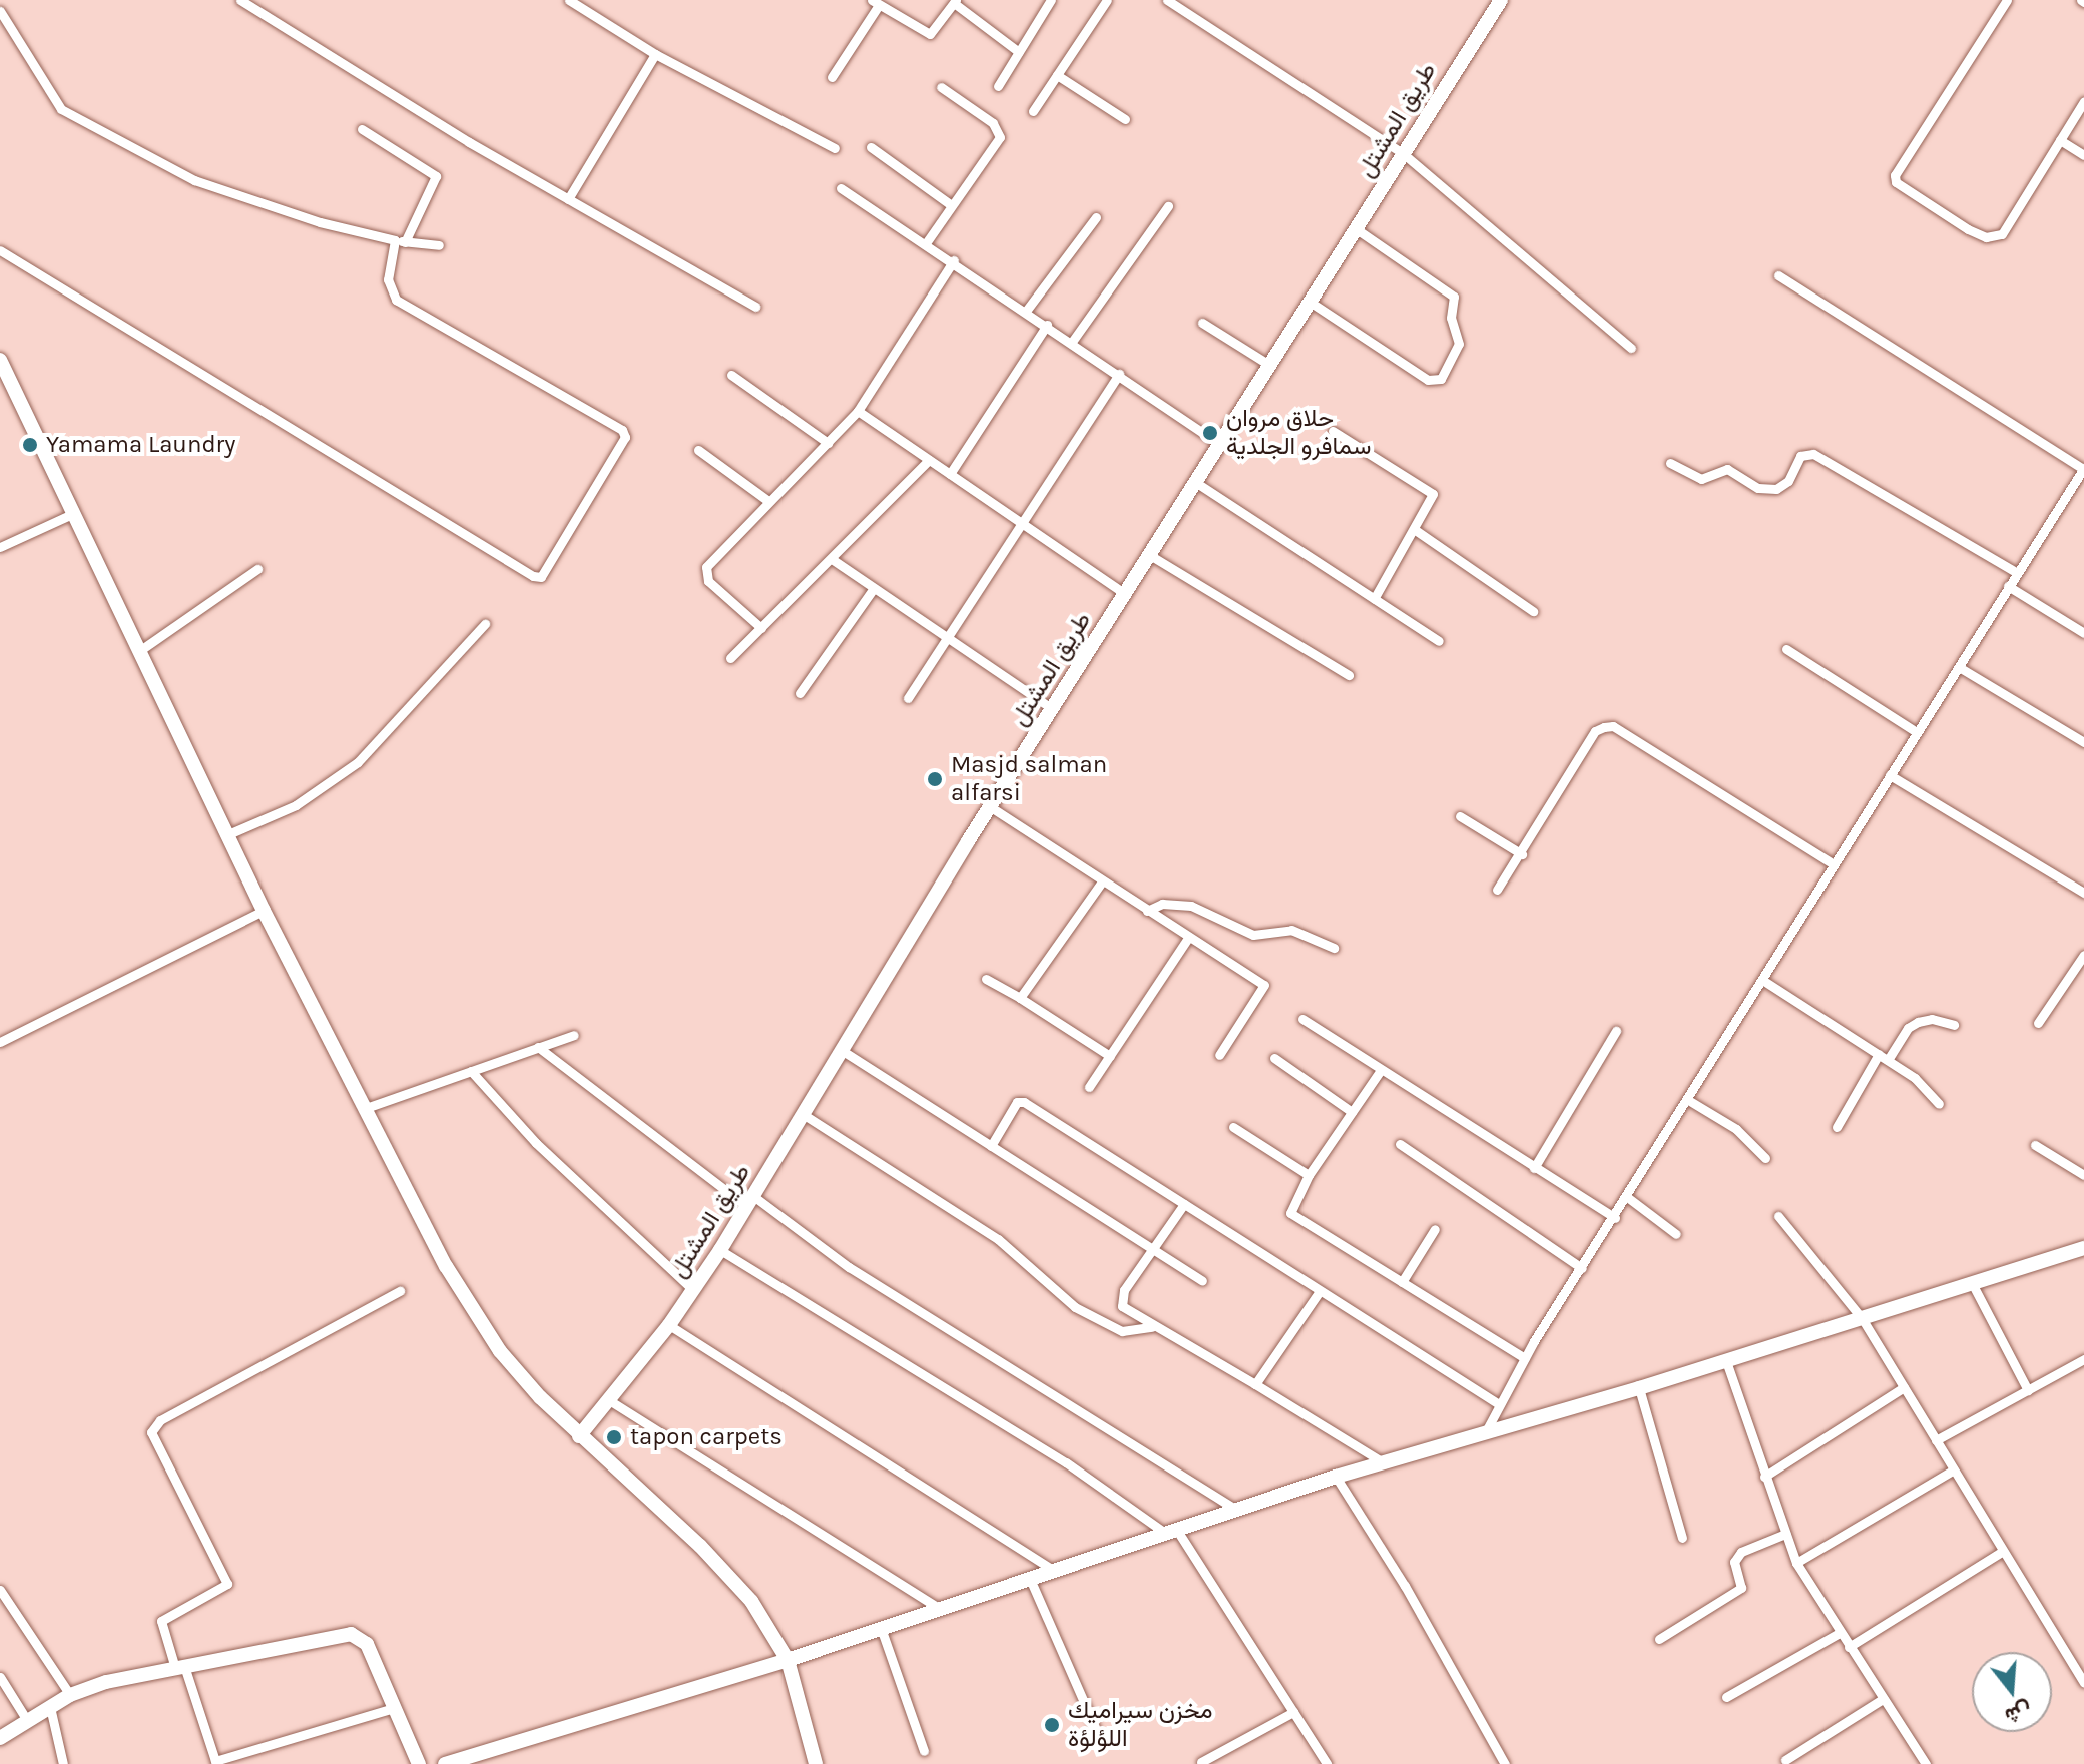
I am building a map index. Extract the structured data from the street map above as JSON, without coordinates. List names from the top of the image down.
{
  "streets": {
    "street": ["طريق المشتل"]
  },
  "places": [
    "حلاق مروان سمافرو الجلدية",
    "Yamama Laundry",
    "Masjd salman alfarsi",
    "tapon carpets",
    "مخزن سيراميك اللؤلؤة"
  ],
  "north": "bottom"
}
